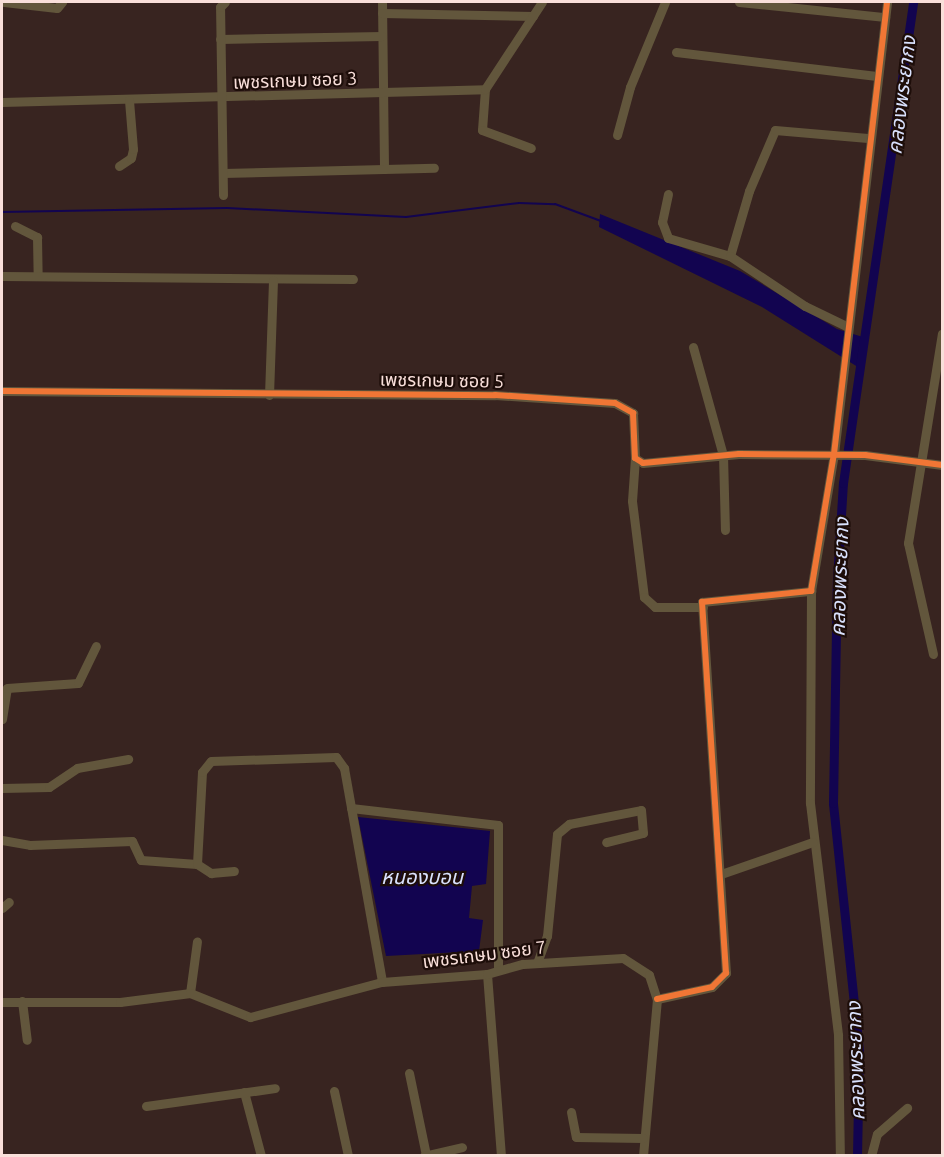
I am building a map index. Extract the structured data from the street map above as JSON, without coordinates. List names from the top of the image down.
{
  "streets": {
    "street": ["เพชรเกษม ซอย 3", "เพชรเกษม ซอย 5", "เพชรเกษม ซอย 7"]
  },
  "water": ["คลองพระยากง", "หนองบอน"]
}
